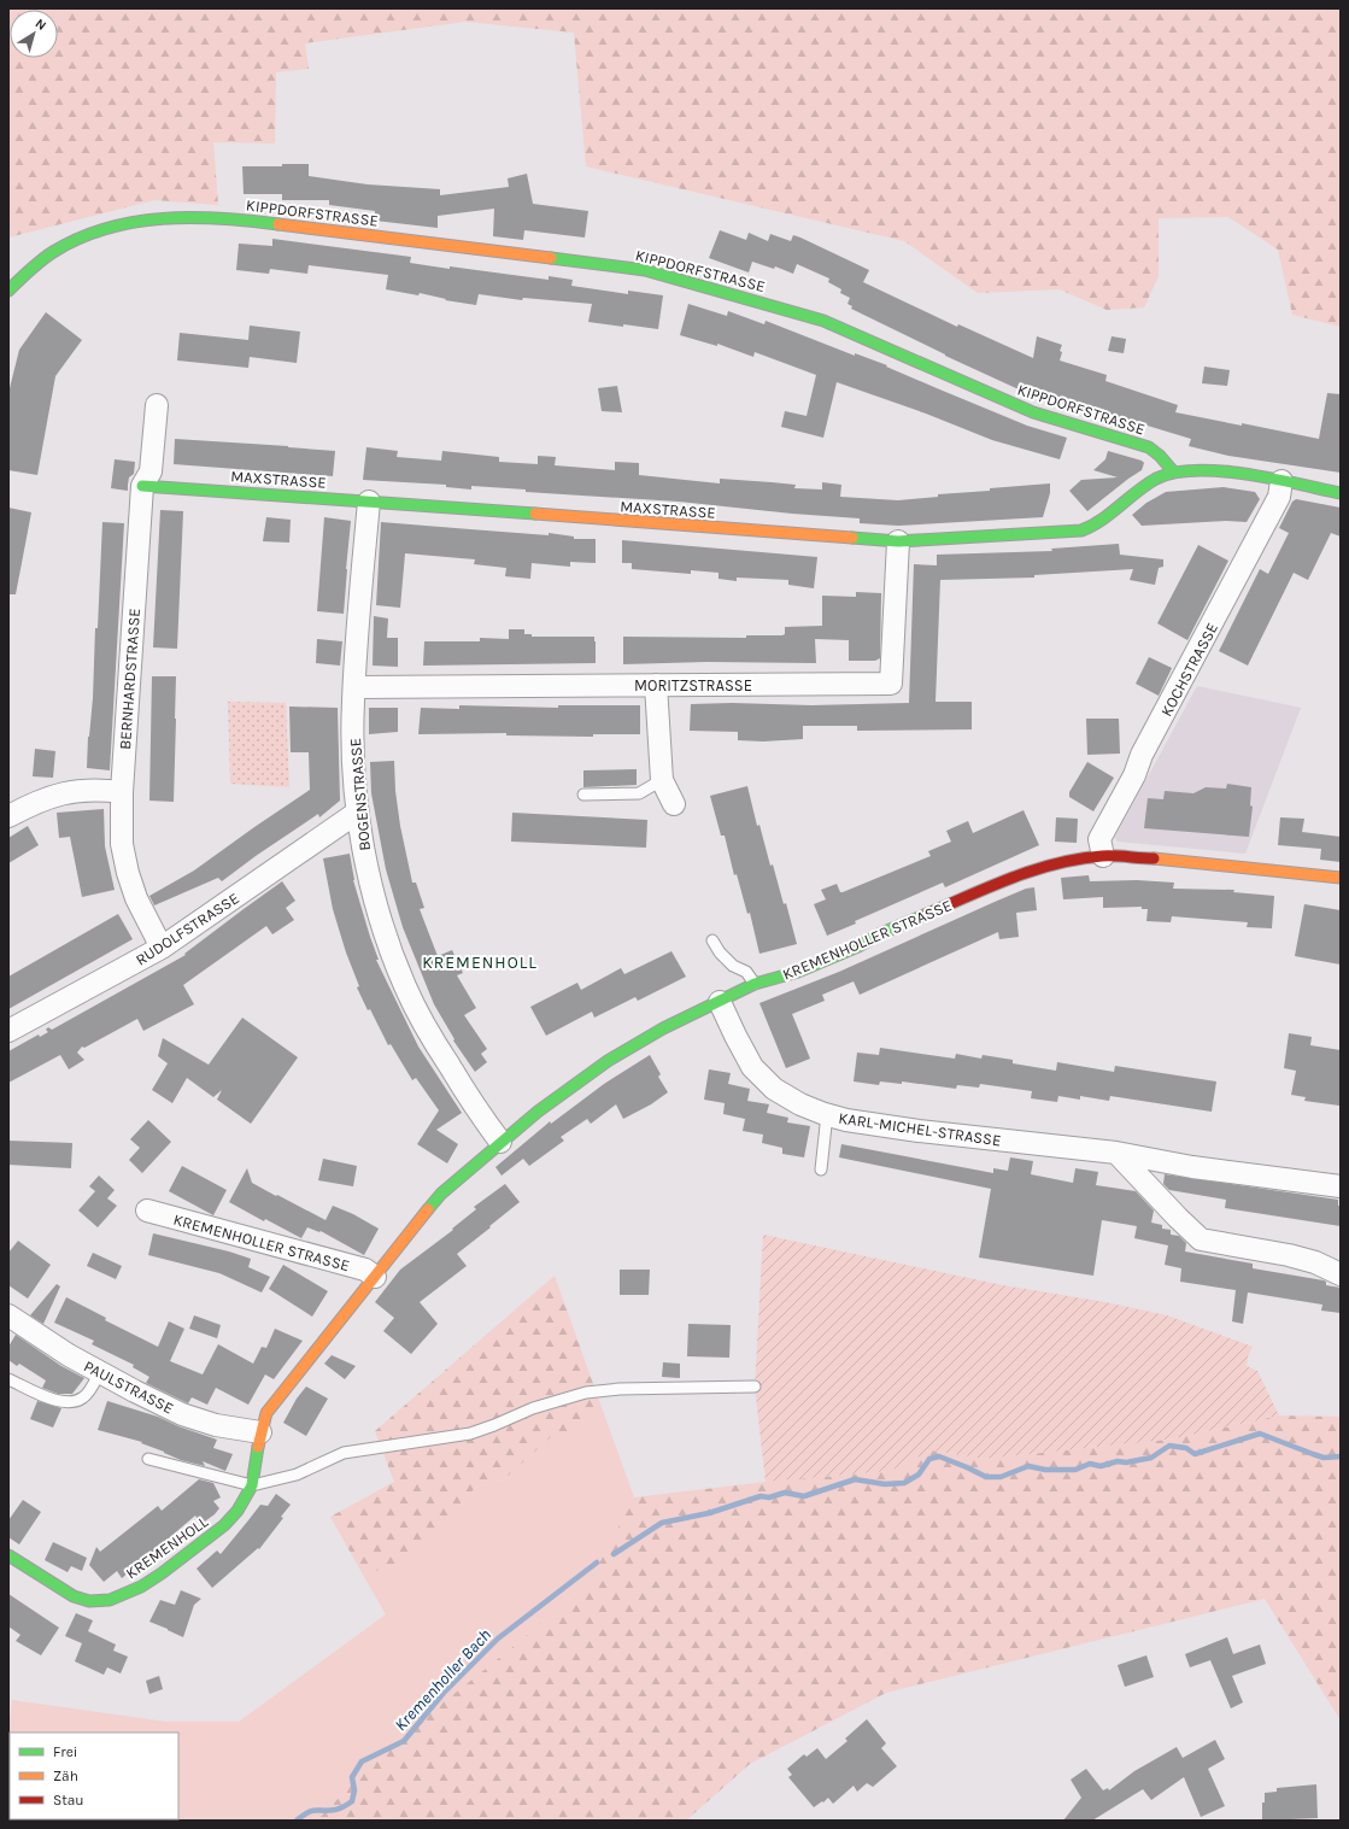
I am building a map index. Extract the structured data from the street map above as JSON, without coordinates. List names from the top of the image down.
{
  "streets": {
    "street": [
      "KIPPDORFSTRASSE",
      "MAXSTRASSE",
      "KOCHSTRASSE",
      "BERNHARDSTRASSE",
      "MORITZSTRASSE",
      "BOGENSTRASSE",
      "RUDOLFSTRASSE",
      "KREMENHOLLER STRASSE",
      "KARL-MICHEL-STRASSE",
      "PAULSTRASSE",
      "KREMENHOLL"
    ]
  },
  "crossings": [
    ["KIPPDORFSTRASSE", "MAXSTRASSE"],
    ["MAXSTRASSE", "BERNHARDSTRASSE"],
    ["MAXSTRASSE", "MORITZSTRASSE"],
    ["MAXSTRASSE", "BOGENSTRASSE"],
    ["KOCHSTRASSE", "KREMENHOLLER STRASSE"],
    ["BERNHARDSTRASSE", "RUDOLFSTRASSE"],
    ["MORITZSTRASSE", "BOGENSTRASSE"],
    ["BOGENSTRASSE", "RUDOLFSTRASSE"],
    ["BOGENSTRASSE", "KREMENHOLLER STRASSE"],
    ["KREMENHOLLER STRASSE", "KARL-MICHEL-STRASSE"],
    ["KREMENHOLLER STRASSE", "PAULSTRASSE"],
    ["KREMENHOLLER STRASSE", "KREMENHOLL"],
    ["PAULSTRASSE", "KREMENHOLL"]
  ],
  "districts": ["KREMENHOLL"],
  "water": ["Kremenholler Bach"],
  "legend": ["Frei", "Zäh", "Stau"],
  "north": "top right"
}
